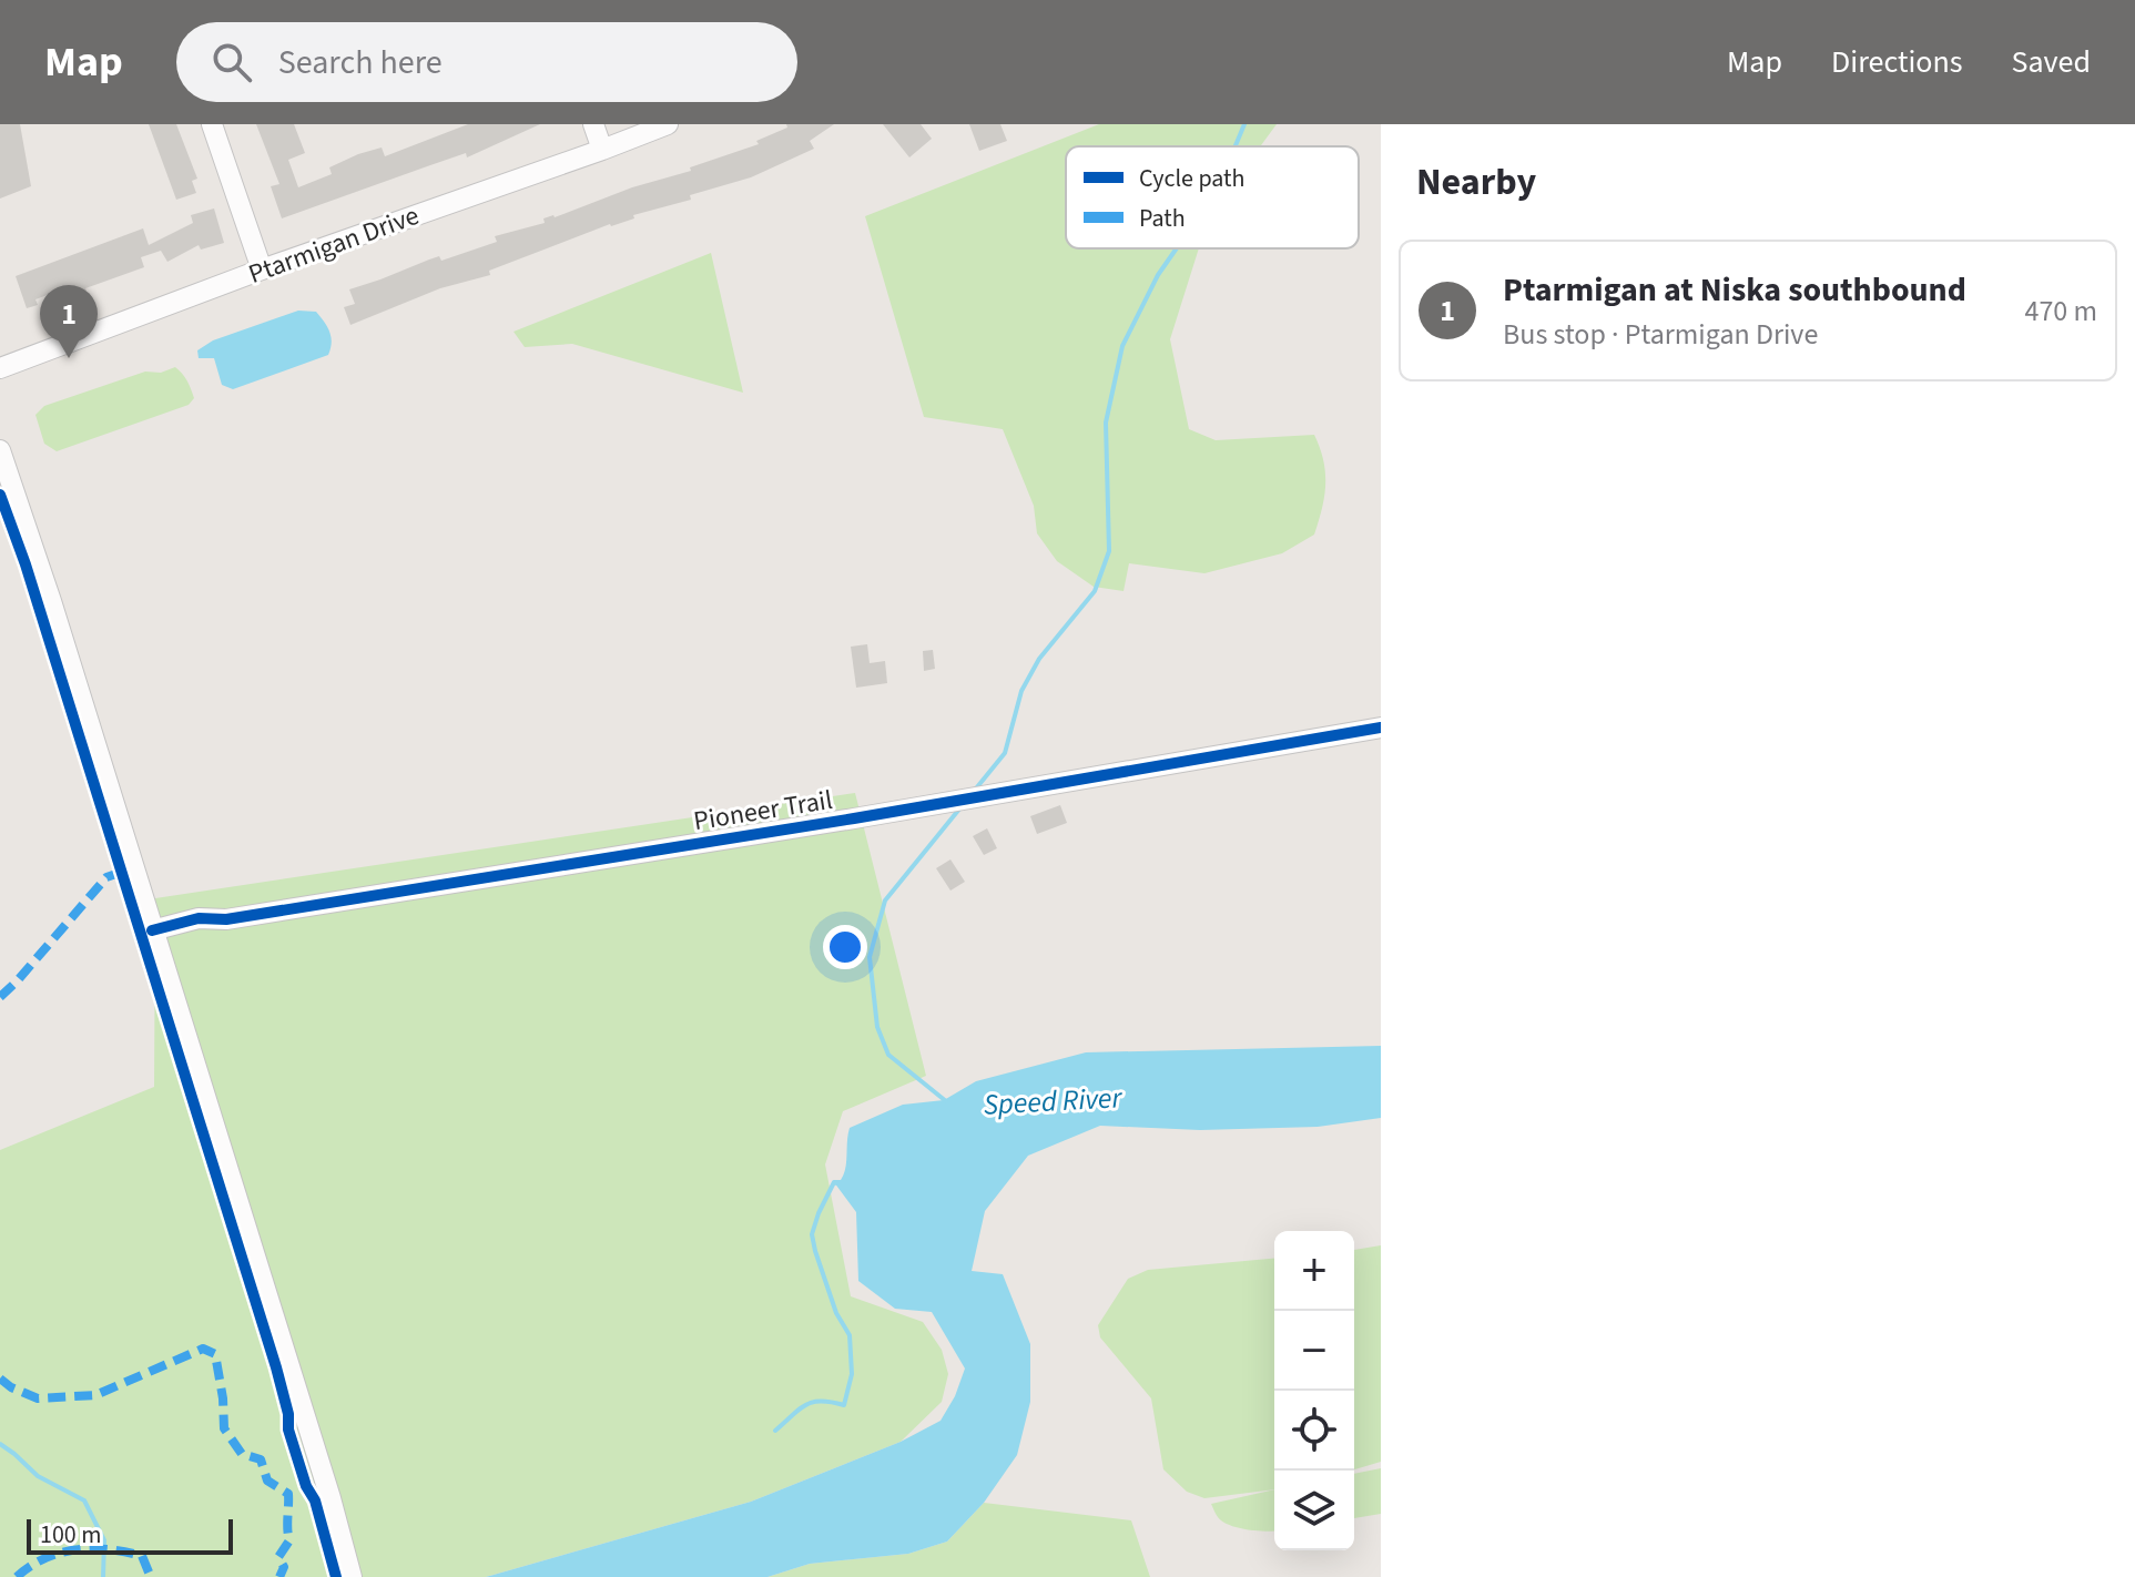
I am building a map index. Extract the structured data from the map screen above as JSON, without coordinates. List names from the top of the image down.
{
  "streets": {
    "street": ["Ptarmigan Drive", "Pioneer Trail"]
  },
  "water": ["Speed River"],
  "legend": ["Cycle path", "Path"],
  "scale_bar": "100 m",
  "page": {
    "header": "Map",
    "search": "Search here",
    "nav": ["Map", "Directions", "Saved"],
    "heading": "Nearby",
    "list": [
      {
        "mark": "1",
        "name": "Ptarmigan at Niska southbound",
        "note": "Bus stop · Ptarmigan Drive",
        "value": "470 m"
      }
    ],
    "pins": "1",
    "map_buttons": ["+", "−"],
    "scale": "100 m"
  }
}
